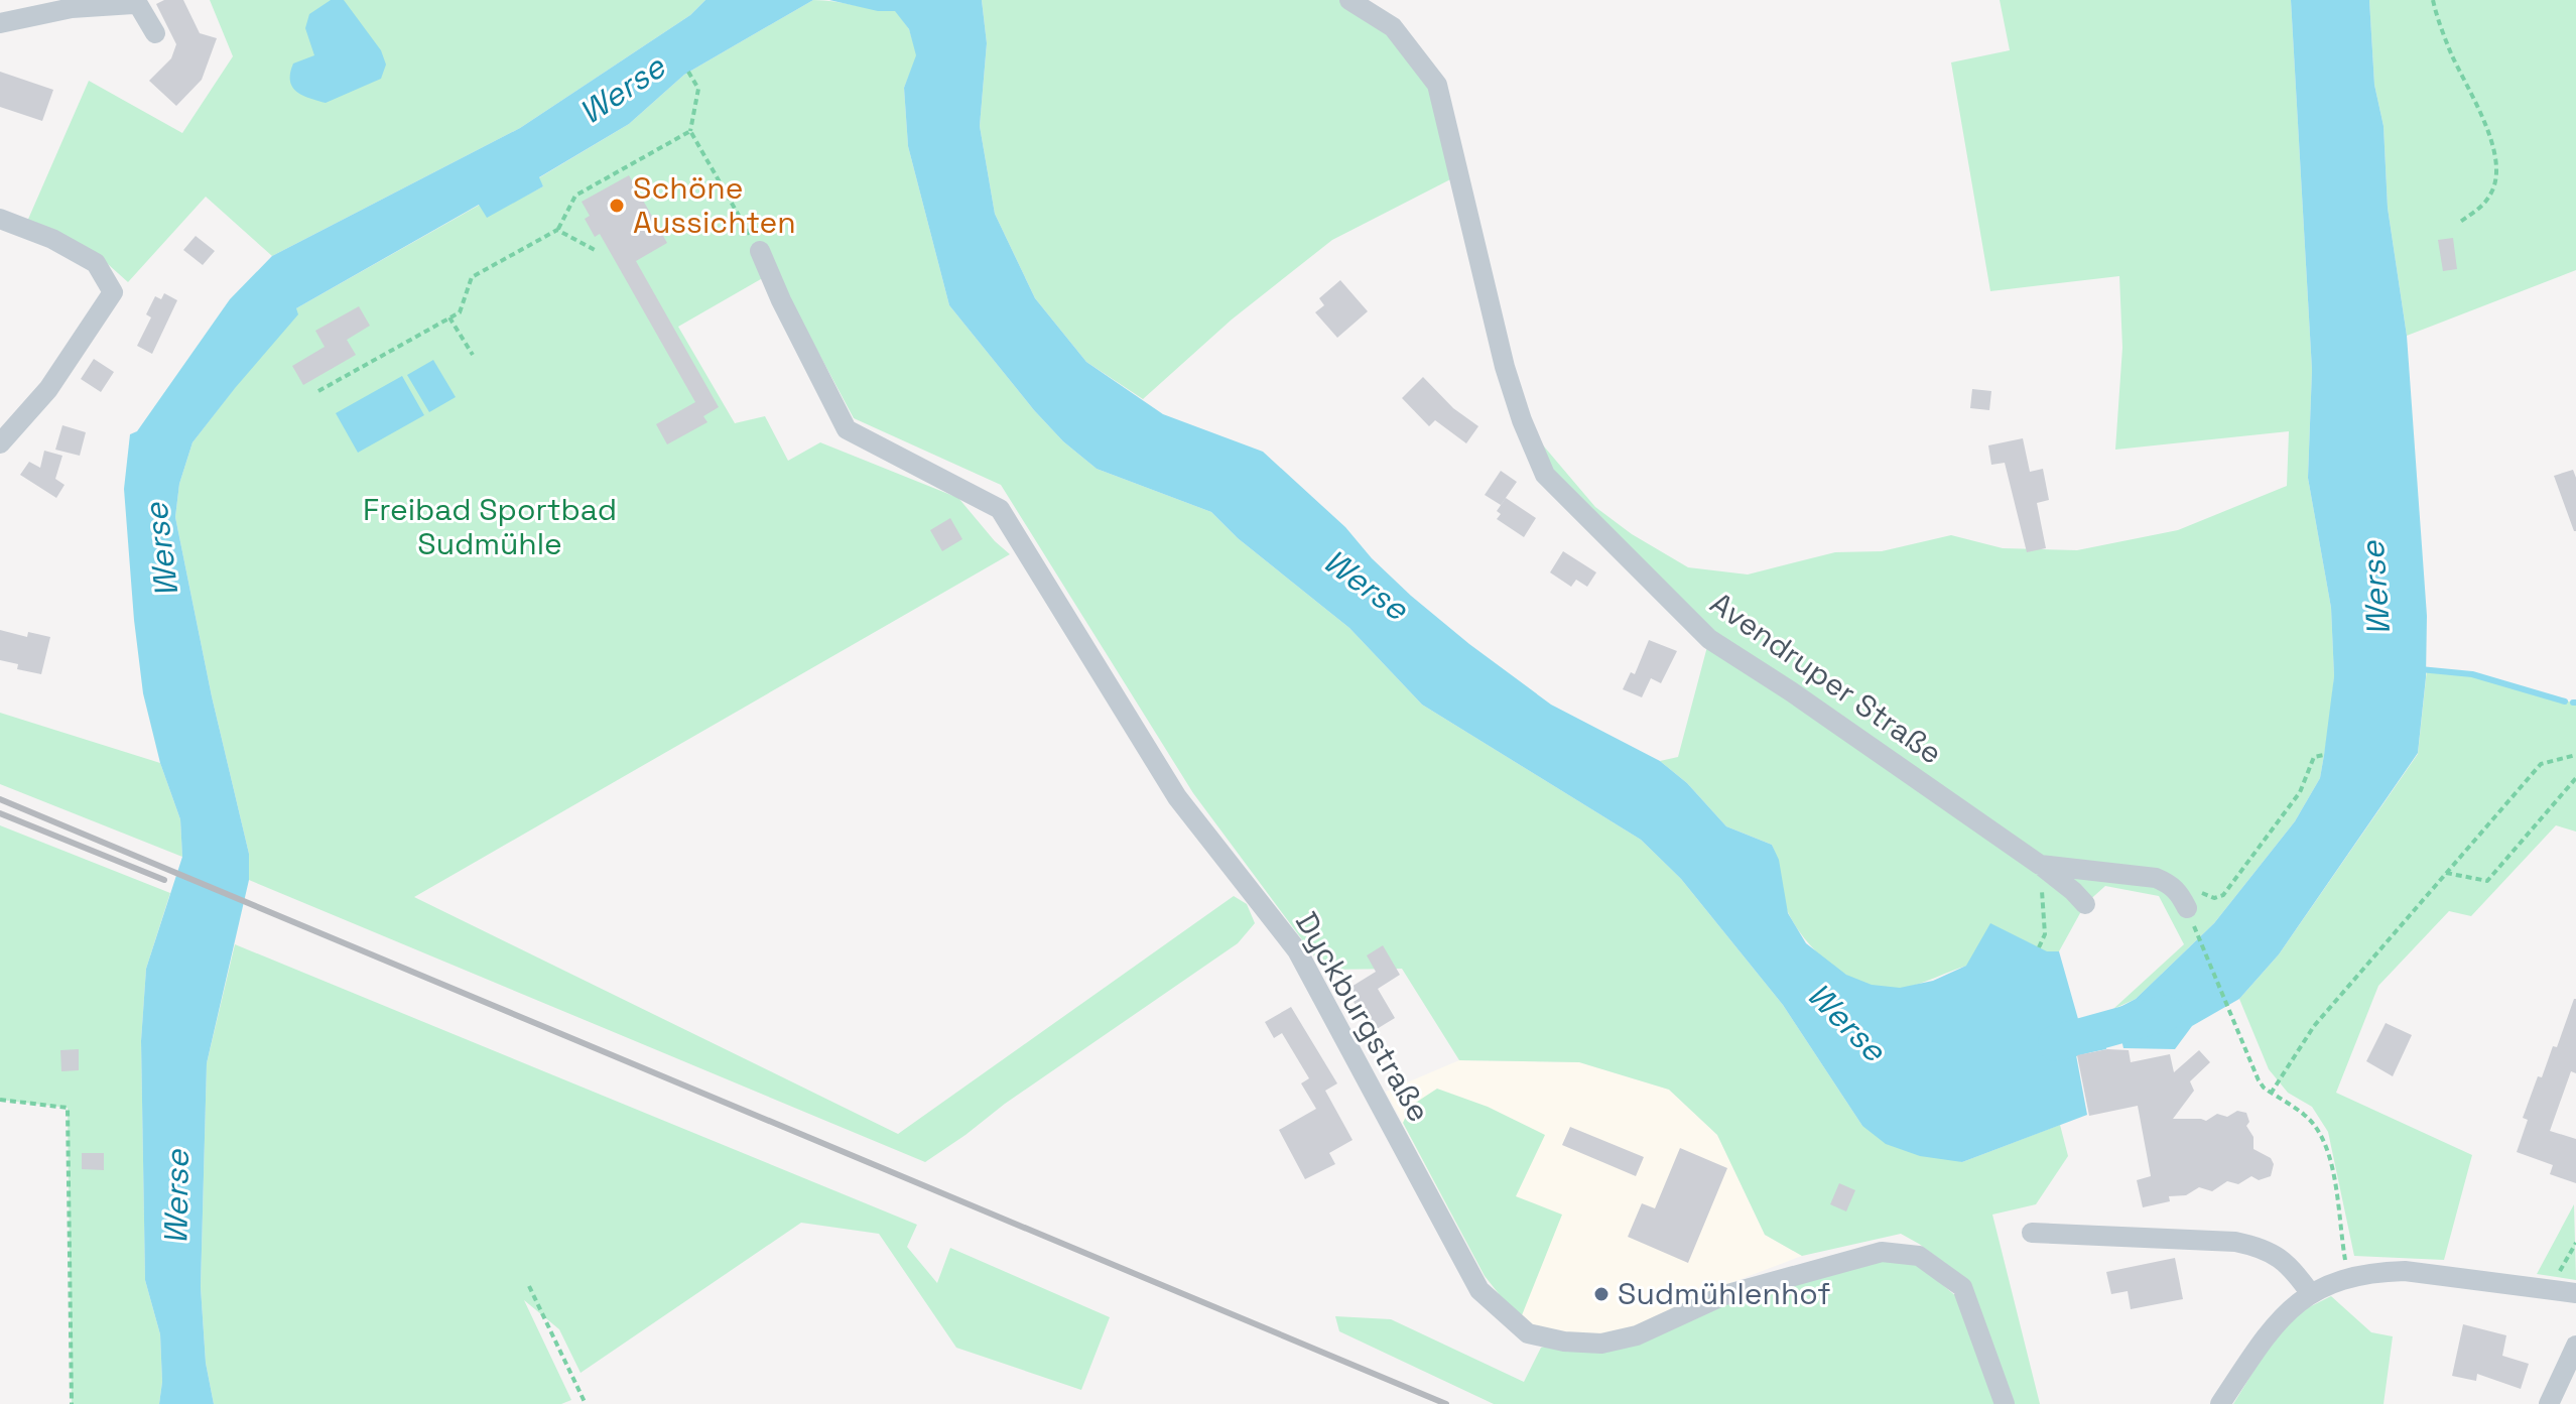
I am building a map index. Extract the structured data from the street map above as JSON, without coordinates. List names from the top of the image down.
{
  "streets": {
    "street": ["Avendruper Straße", "Dyckburgstraße"]
  },
  "water": ["Werse"],
  "parks": ["Freibad Sportbad Sudmühle"],
  "places": ["Schöne Aussichten", "Sudmühlenhof"]
}
